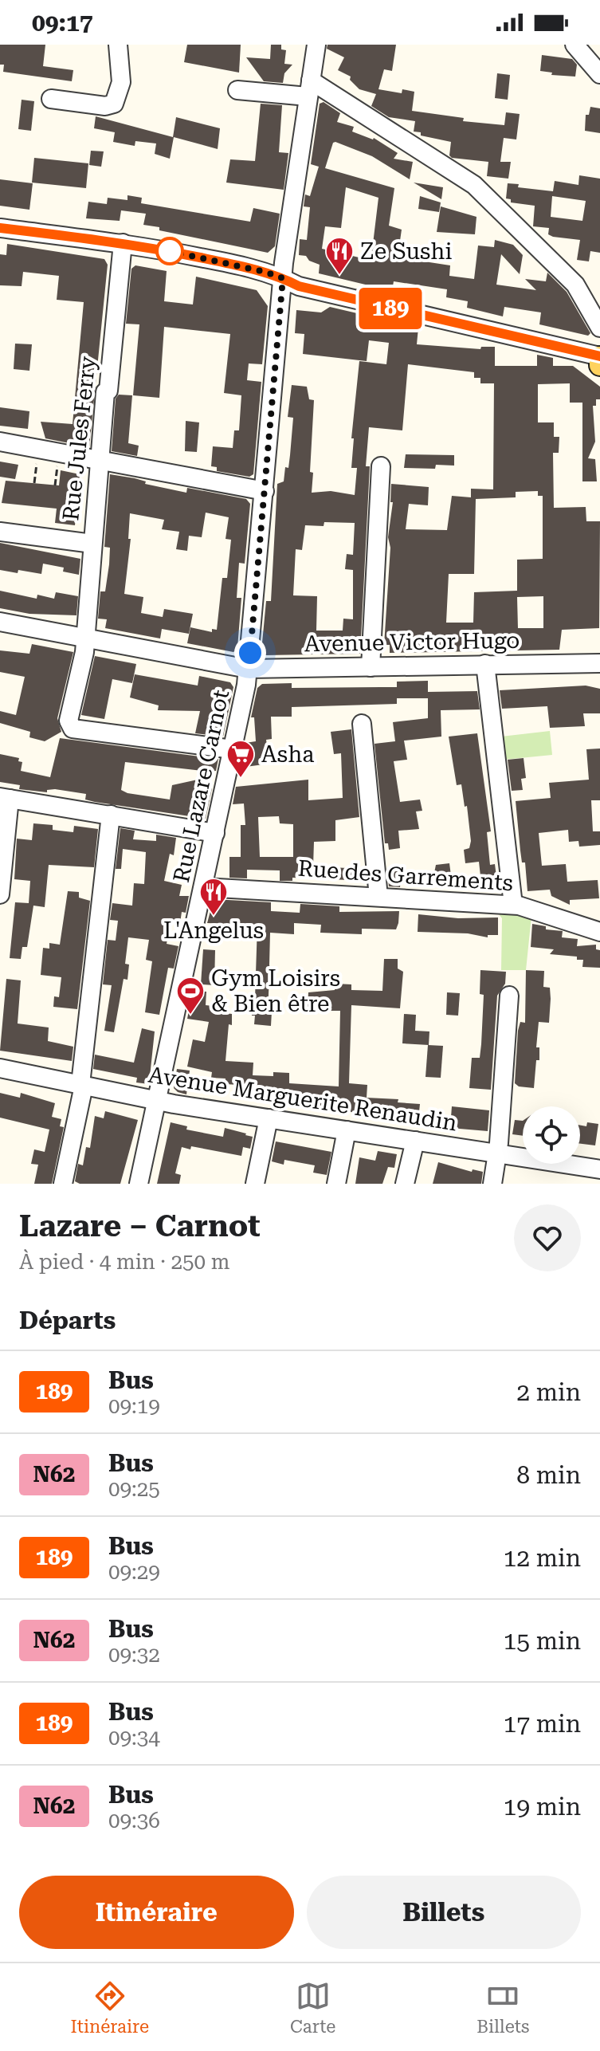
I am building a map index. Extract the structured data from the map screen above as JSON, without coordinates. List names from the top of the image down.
{
  "streets": {
    "street": [
      "Rue Jules Ferry",
      "Avenue Victor Hugo",
      "Rue Lazare Carnot",
      "Rue des Garrements",
      "Avenue Marguerite Renaudin"
    ]
  },
  "crossings": [
    ["Rue Jules Ferry", "Avenue Victor Hugo"],
    ["Rue Jules Ferry", "Rue Lazare Carnot"],
    ["Avenue Victor Hugo", "Rue Lazare Carnot"],
    ["Rue Lazare Carnot", "Rue des Garrements"],
    ["Rue Lazare Carnot", "Avenue Marguerite Renaudin"]
  ],
  "places": {
    "restaurant": ["Ze Sushi", "L'Angelus"],
    "supermarket": ["Asha"],
    "sports": ["Gym Loisirs & Bien être"]
  },
  "lines": ["bus line 189"],
  "page": {
    "status": "09:17",
    "on_map": "189",
    "heading": [
      ["Lazare – Carnot", "À pied · 4 min · 250 m"],
      "Départs"
    ],
    "list": [
      {
        "mark": "189",
        "name": "Bus",
        "note": "09:19",
        "value": "2 min"
      },
      {
        "mark": "N62",
        "name": "Bus",
        "note": "09:25",
        "value": "8 min"
      },
      {
        "mark": "189",
        "name": "Bus",
        "note": "09:29",
        "value": "12 min"
      },
      {
        "mark": "N62",
        "name": "Bus",
        "note": "09:32",
        "value": "15 min"
      },
      {
        "mark": "189",
        "name": "Bus",
        "note": "09:34",
        "value": "17 min"
      },
      {
        "mark": "N62",
        "name": "Bus",
        "note": "09:36",
        "value": "19 min"
      }
    ],
    "buttons": ["Itinéraire", "Billets"],
    "tabs": ["Itinéraire", "Carte", "Billets"]
  }
}
